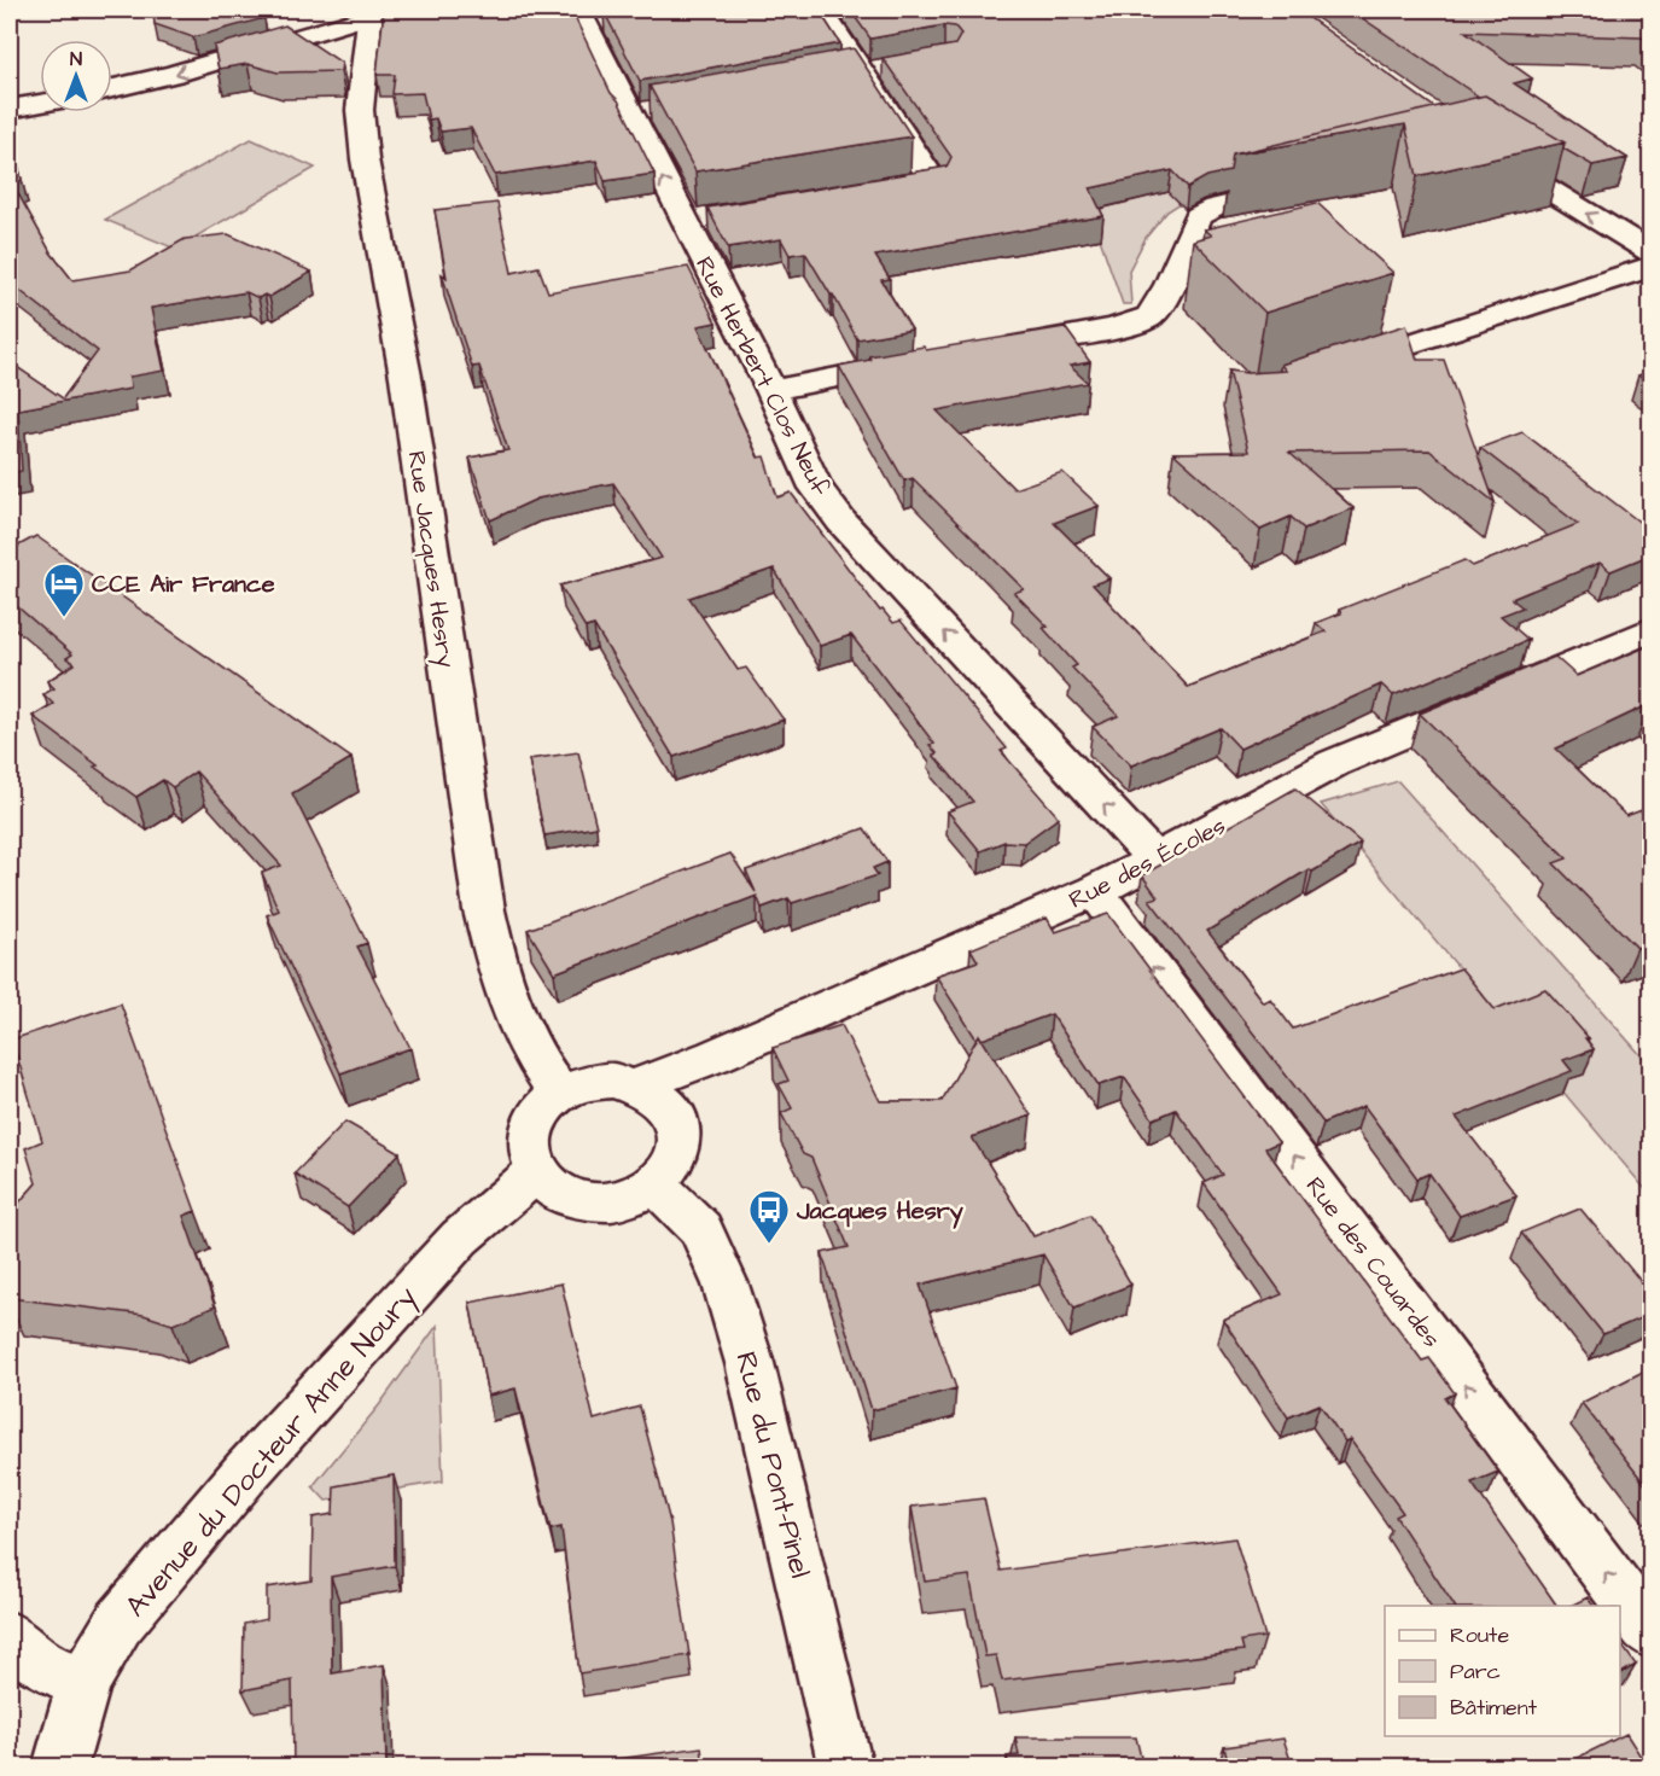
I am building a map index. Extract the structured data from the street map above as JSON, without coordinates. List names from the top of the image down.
{
  "streets": {
    "street": [
      "Rue Herbert Clos Neuf",
      "Rue Jacques Hesry",
      "Rue des Écoles",
      "Rue des Couardes",
      "Avenue du Docteur Anne Noury",
      "Rue du Pont-Pinel"
    ]
  },
  "crossings": [
    ["Rue Herbert Clos Neuf", "Rue des Écoles"],
    ["Rue Jacques Hesry", "Rue des Écoles"],
    ["Rue Jacques Hesry", "Avenue du Docteur Anne Noury"],
    ["Rue Jacques Hesry", "Rue du Pont-Pinel"],
    ["Rue des Écoles", "Rue des Couardes"],
    ["Rue des Écoles", "Avenue du Docteur Anne Noury"],
    ["Rue des Écoles", "Rue du Pont-Pinel"],
    ["Avenue du Docteur Anne Noury", "Rue du Pont-Pinel"]
  ],
  "one_way": ["Rue Herbert Clos Neuf", "Rue des Couardes"],
  "places": {
    "hotel": ["CCE Air France"],
    "bus stop": ["Jacques Hesry"]
  },
  "legend": ["Route", "Parc", "Bâtiment"],
  "north": "top"
}
